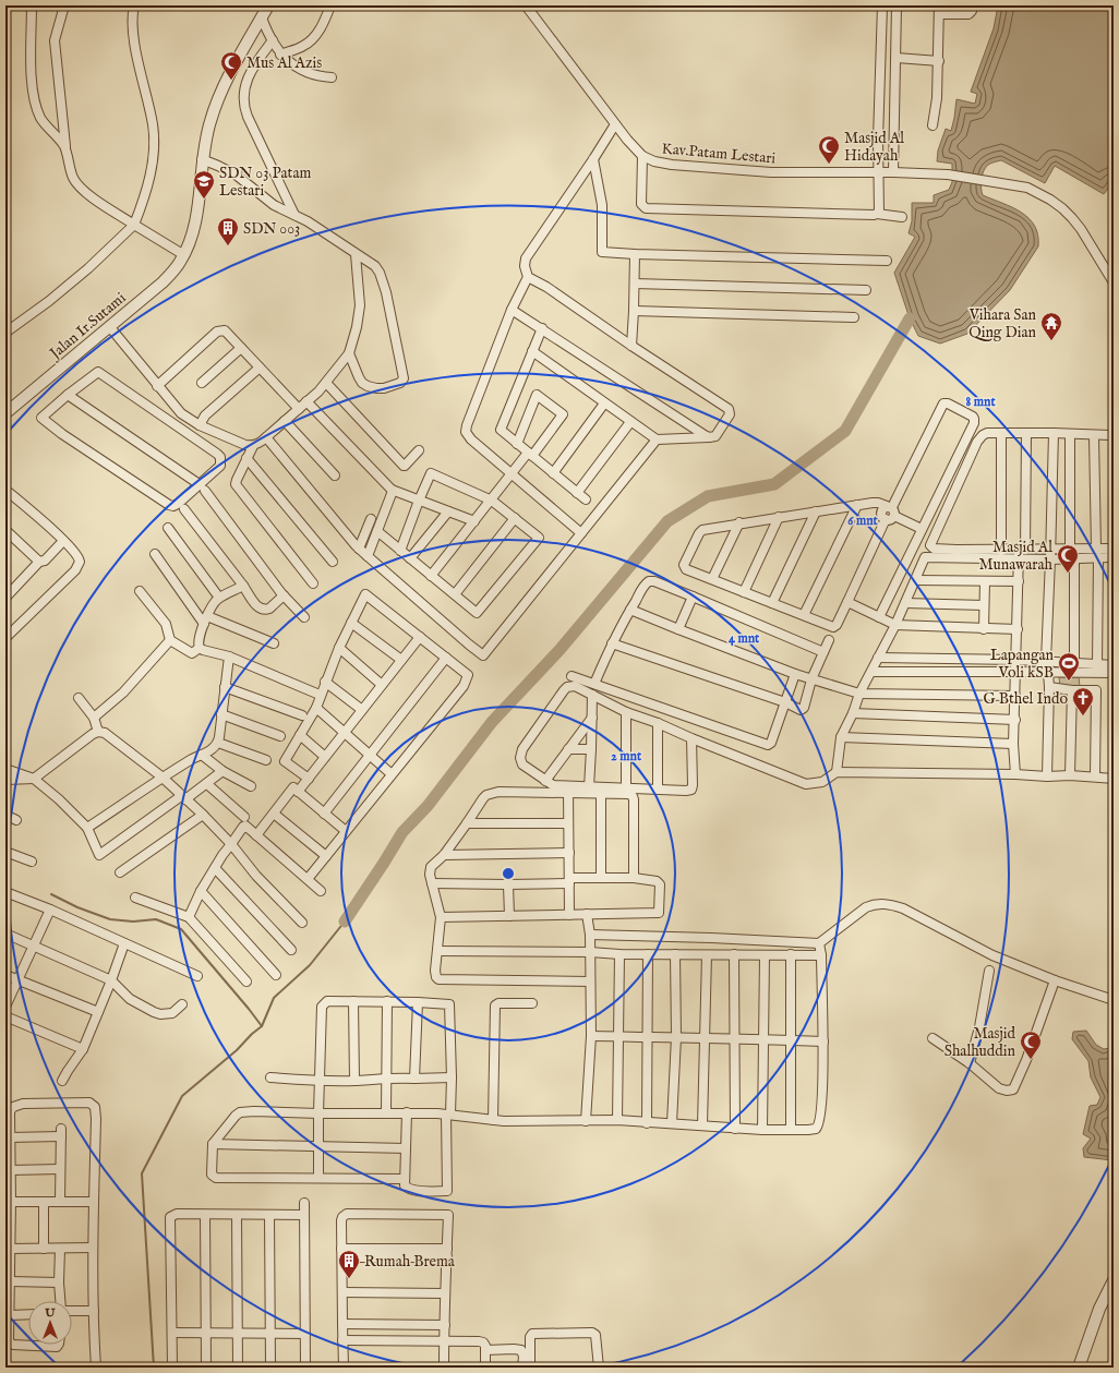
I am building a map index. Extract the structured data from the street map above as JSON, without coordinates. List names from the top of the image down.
{
  "streets": {
    "street": ["Kav.Patam Lestari", "Jalan Ir.Sutami"]
  },
  "places": {
    "mosque": [
      "Mus Al Azis",
      "Masjid Al Hidayah",
      "Masjid Al Munawarah",
      "Masjid Shalhuddin"
    ],
    "school or university": ["SDN 03 Patam Lestari"],
    "building": ["SDN 003", "Rumah Brema"],
    "temple": ["Vihara San Qing Dian"],
    "sports": ["Lapangan Voli kSB"],
    "church": ["G Bthel Indo"]
  },
  "north": "top",
  "rings": [
    "8 mnt",
    "6 mnt",
    "4 mnt",
    "2 mnt"
  ]
}
